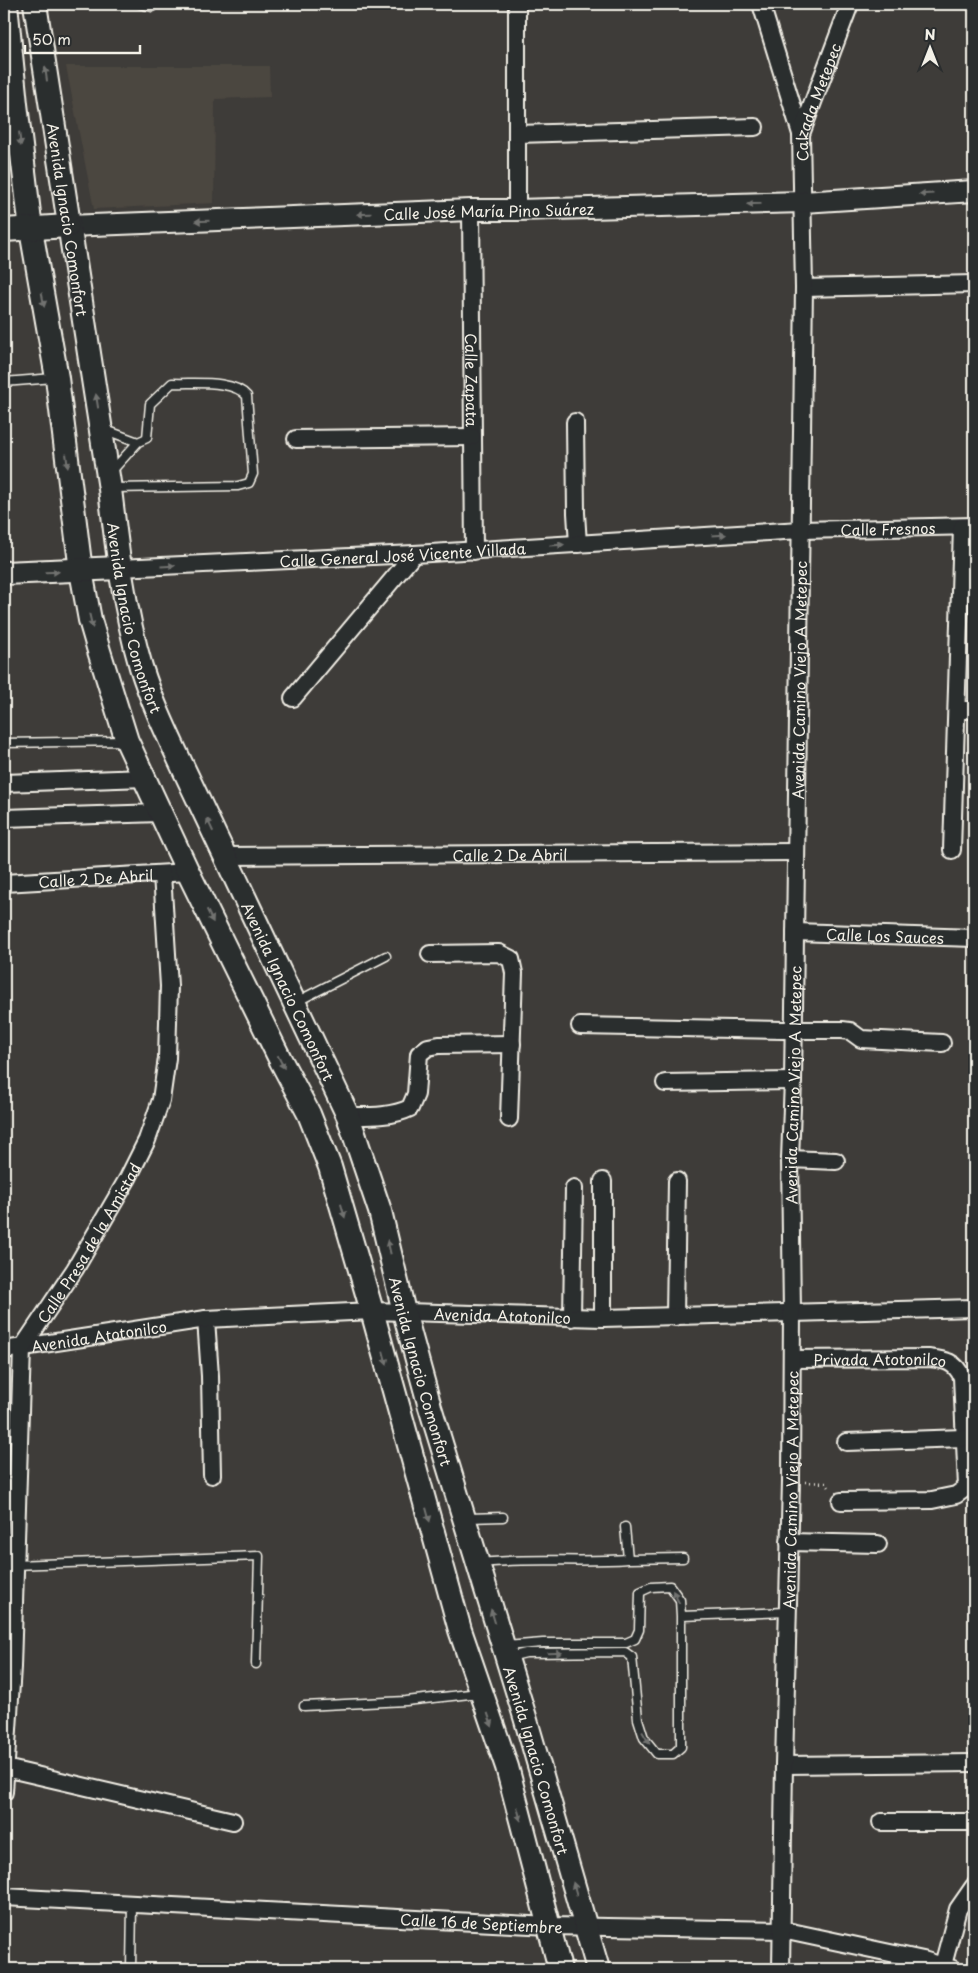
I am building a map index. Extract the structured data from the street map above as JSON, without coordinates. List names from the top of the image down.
{
  "streets": {
    "main road": ["Calle José María Pino Suárez", "Avenida Ignacio Comonfort", "Calle General José Vicente Villada"],
    "street": [
      "Calzada Metepec",
      "Calle Zapata",
      "Calle Fresnos",
      "Avenida Camino Viejo A Metepec",
      "Calle 2 De Abril",
      "Calle Los Sauces",
      "Calle Presa de la Amistad",
      "Avenida Atotonilco",
      "Privada Atotonilco",
      "Calle 16 de Septiembre"
    ]
  },
  "crossings": [
    ["Calzada Metepec", "Calle José María Pino Suárez"],
    ["Calzada Metepec", "Avenida Camino Viejo A Metepec"],
    ["Calle José María Pino Suárez", "Avenida Ignacio Comonfort"],
    ["Calle José María Pino Suárez", "Calle Zapata"],
    ["Calle José María Pino Suárez", "Avenida Camino Viejo A Metepec"],
    ["Avenida Ignacio Comonfort", "Calle General José Vicente Villada"],
    ["Avenida Ignacio Comonfort", "Calle 2 De Abril"],
    ["Avenida Ignacio Comonfort", "Avenida Atotonilco"],
    ["Avenida Ignacio Comonfort", "Calle 16 de Septiembre"],
    ["Calle Zapata", "Calle General José Vicente Villada"],
    ["Calle Fresnos", "Calle General José Vicente Villada"],
    ["Calle Fresnos", "Avenida Camino Viejo A Metepec"],
    ["Calle General José Vicente Villada", "Avenida Camino Viejo A Metepec"],
    ["Avenida Camino Viejo A Metepec", "Calle 2 De Abril"],
    ["Avenida Camino Viejo A Metepec", "Calle Los Sauces"],
    ["Avenida Camino Viejo A Metepec", "Avenida Atotonilco"],
    ["Avenida Camino Viejo A Metepec", "Privada Atotonilco"],
    ["Avenida Camino Viejo A Metepec", "Calle 16 de Septiembre"],
    ["Calle 2 De Abril", "Calle Presa de la Amistad"],
    ["Calle Presa de la Amistad", "Avenida Atotonilco"]
  ],
  "one_way": ["Calle General José Vicente Villada"],
  "scale_bar": "50 m",
  "north": "top"
}
